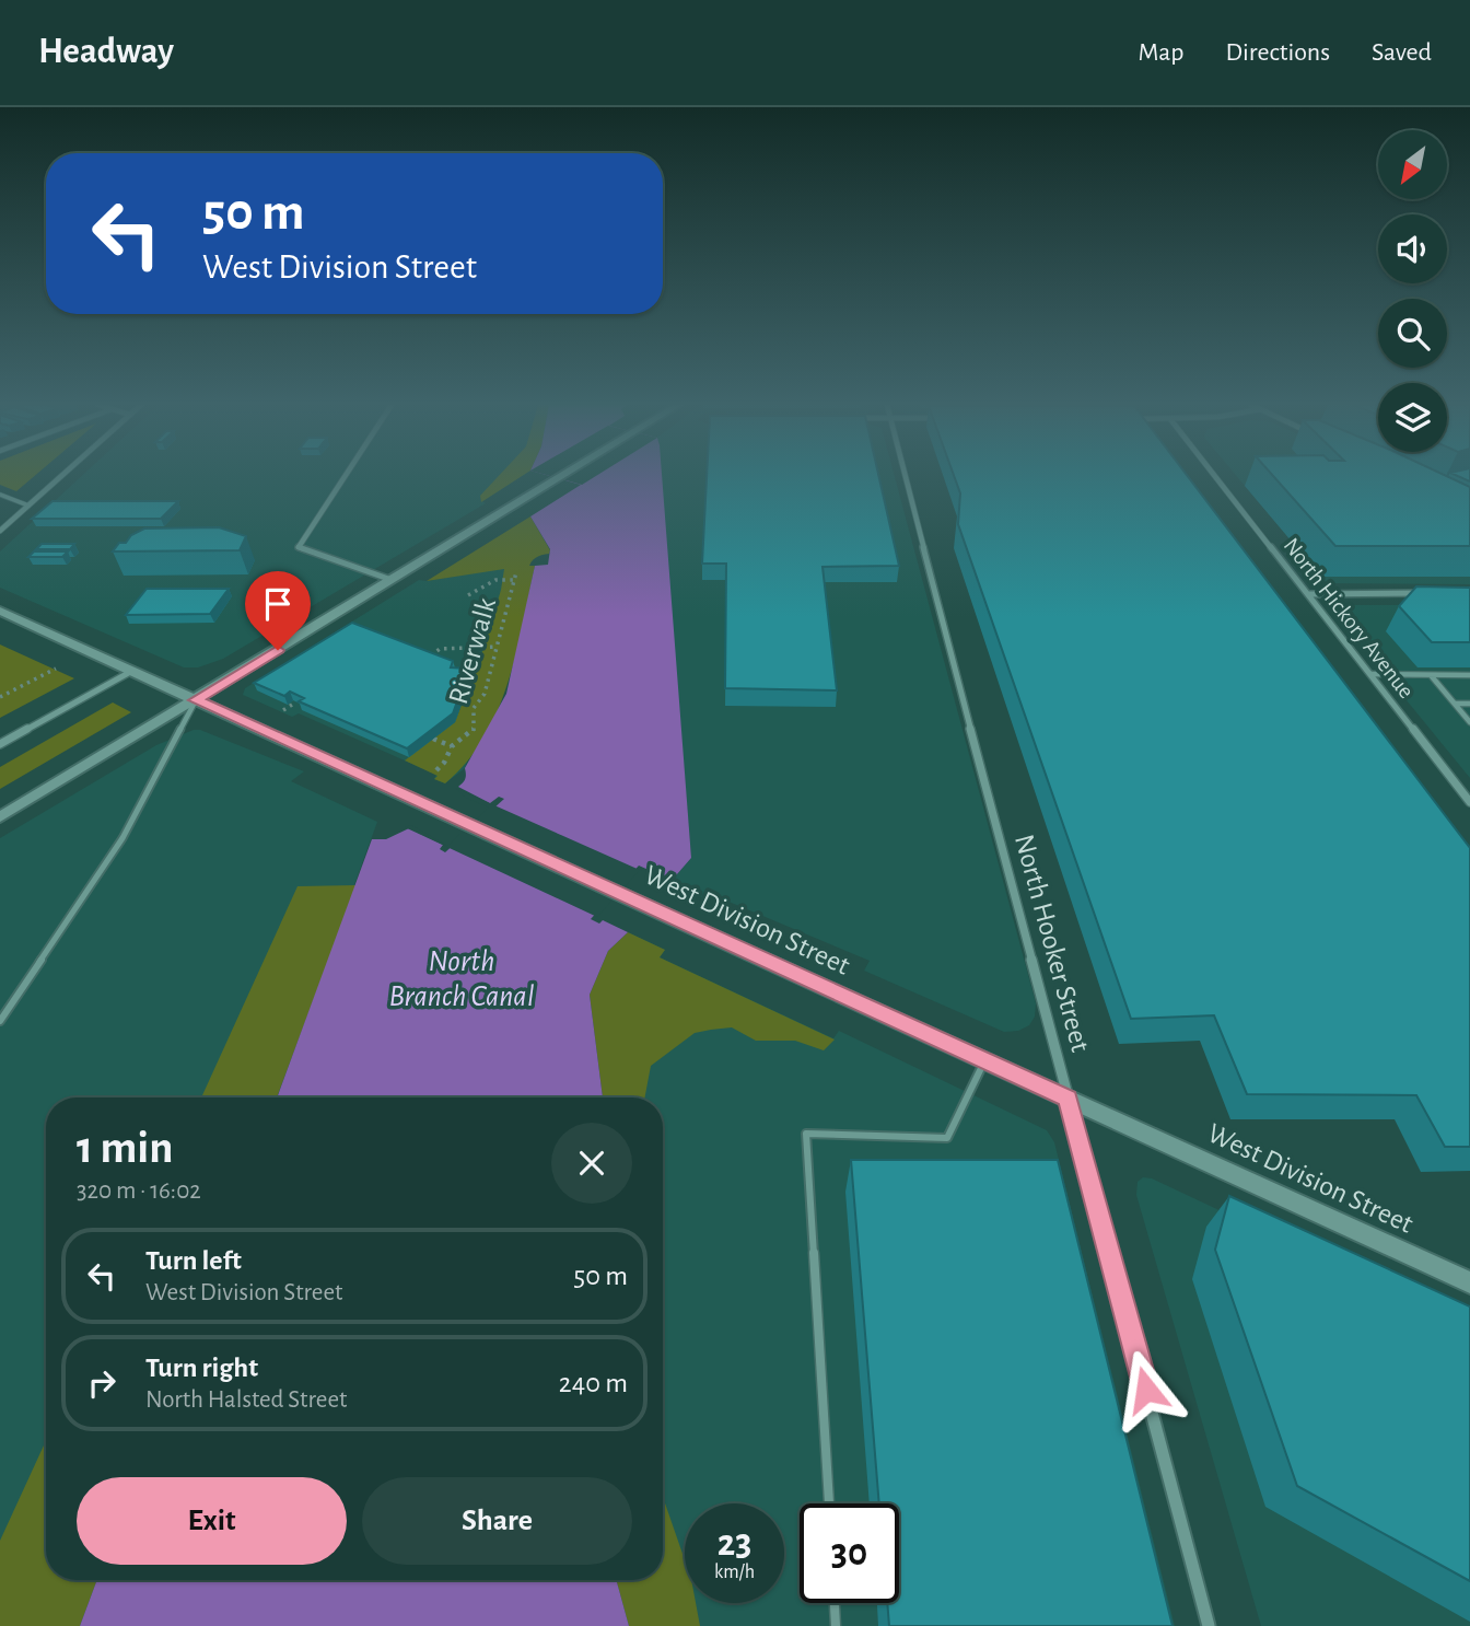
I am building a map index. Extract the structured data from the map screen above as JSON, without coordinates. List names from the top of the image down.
{
  "streets": {
    "main road": ["West Division Street"],
    "street": ["North Hickory Avenue", "North Hooker Street"],
    "path": ["Riverwalk"]
  },
  "crossings": [
    ["West Division Street", "North Hooker Street"]
  ],
  "water": ["North Branch Canal"],
  "north": "bottom left",
  "page": {
    "header": "Headway",
    "nav": ["Map", "Directions", "Saved"],
    "turn": ["50 m", "West Division Street"],
    "heading": ["1 min", "320 m · 16:02"],
    "list": [
      {
        "name": "Turn left",
        "note": "West Division Street",
        "value": "50 m"
      },
      {
        "name": "Turn right",
        "note": "North Halsted Street",
        "value": "240 m"
      }
    ],
    "buttons": ["Exit", "Share"],
    "speed": "23 km/h",
    "limit": "30"
  }
}
